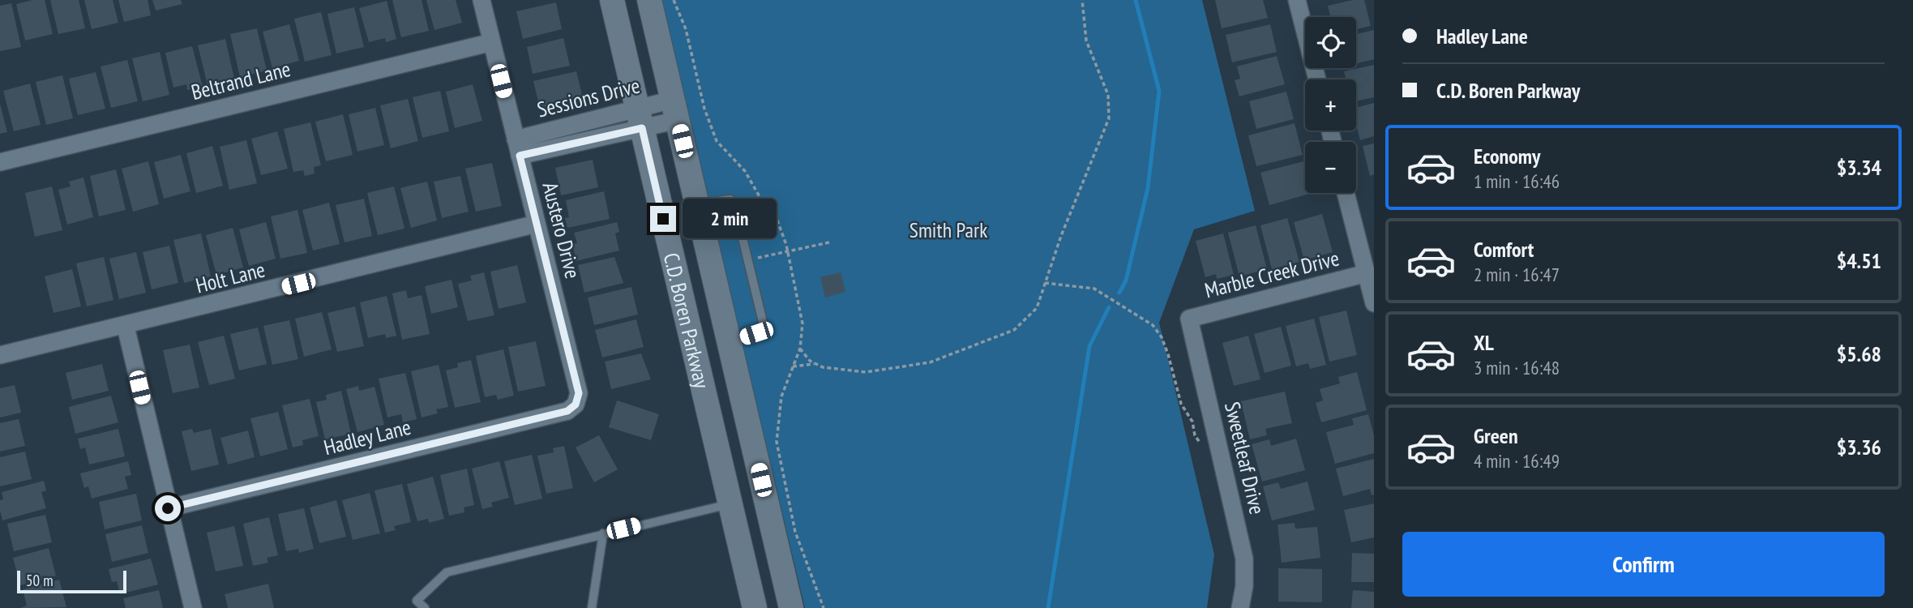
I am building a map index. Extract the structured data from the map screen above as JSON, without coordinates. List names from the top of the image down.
{
  "streets": {
    "street": [
      "Beltrand Lane",
      "Sessions Drive",
      "Austero Drive",
      "Marble Creek Drive",
      "Holt Lane",
      "C.D. Boren Parkway",
      "Hadley Lane",
      "Sweetleaf Drive"
    ]
  },
  "crossings": [
    ["Beltrand Lane", "Austero Drive"],
    ["Sessions Drive", "Austero Drive"],
    ["Sessions Drive", "C.D. Boren Parkway"],
    ["Austero Drive", "Holt Lane"],
    ["Austero Drive", "Hadley Lane"],
    ["Marble Creek Drive", "Sweetleaf Drive"]
  ],
  "parks": ["Smith Park"],
  "scale_bar": "50 m",
  "page": {
    "banner": ["Hadley Lane", "C.D. Boren Parkway"],
    "map_buttons": ["+", "−"],
    "list": [
      {
        "name": "Economy",
        "note": "1 min · 16:46",
        "value": "$3.34"
      },
      {
        "name": "Comfort",
        "note": "2 min · 16:47",
        "value": "$4.51"
      },
      {
        "name": "XL",
        "note": "3 min · 16:48",
        "value": "$5.68"
      },
      {
        "name": "Green",
        "note": "4 min · 16:49",
        "value": "$3.36"
      }
    ],
    "bubble": "2 min",
    "buttons": "Confirm",
    "scale": "50 m"
  }
}
